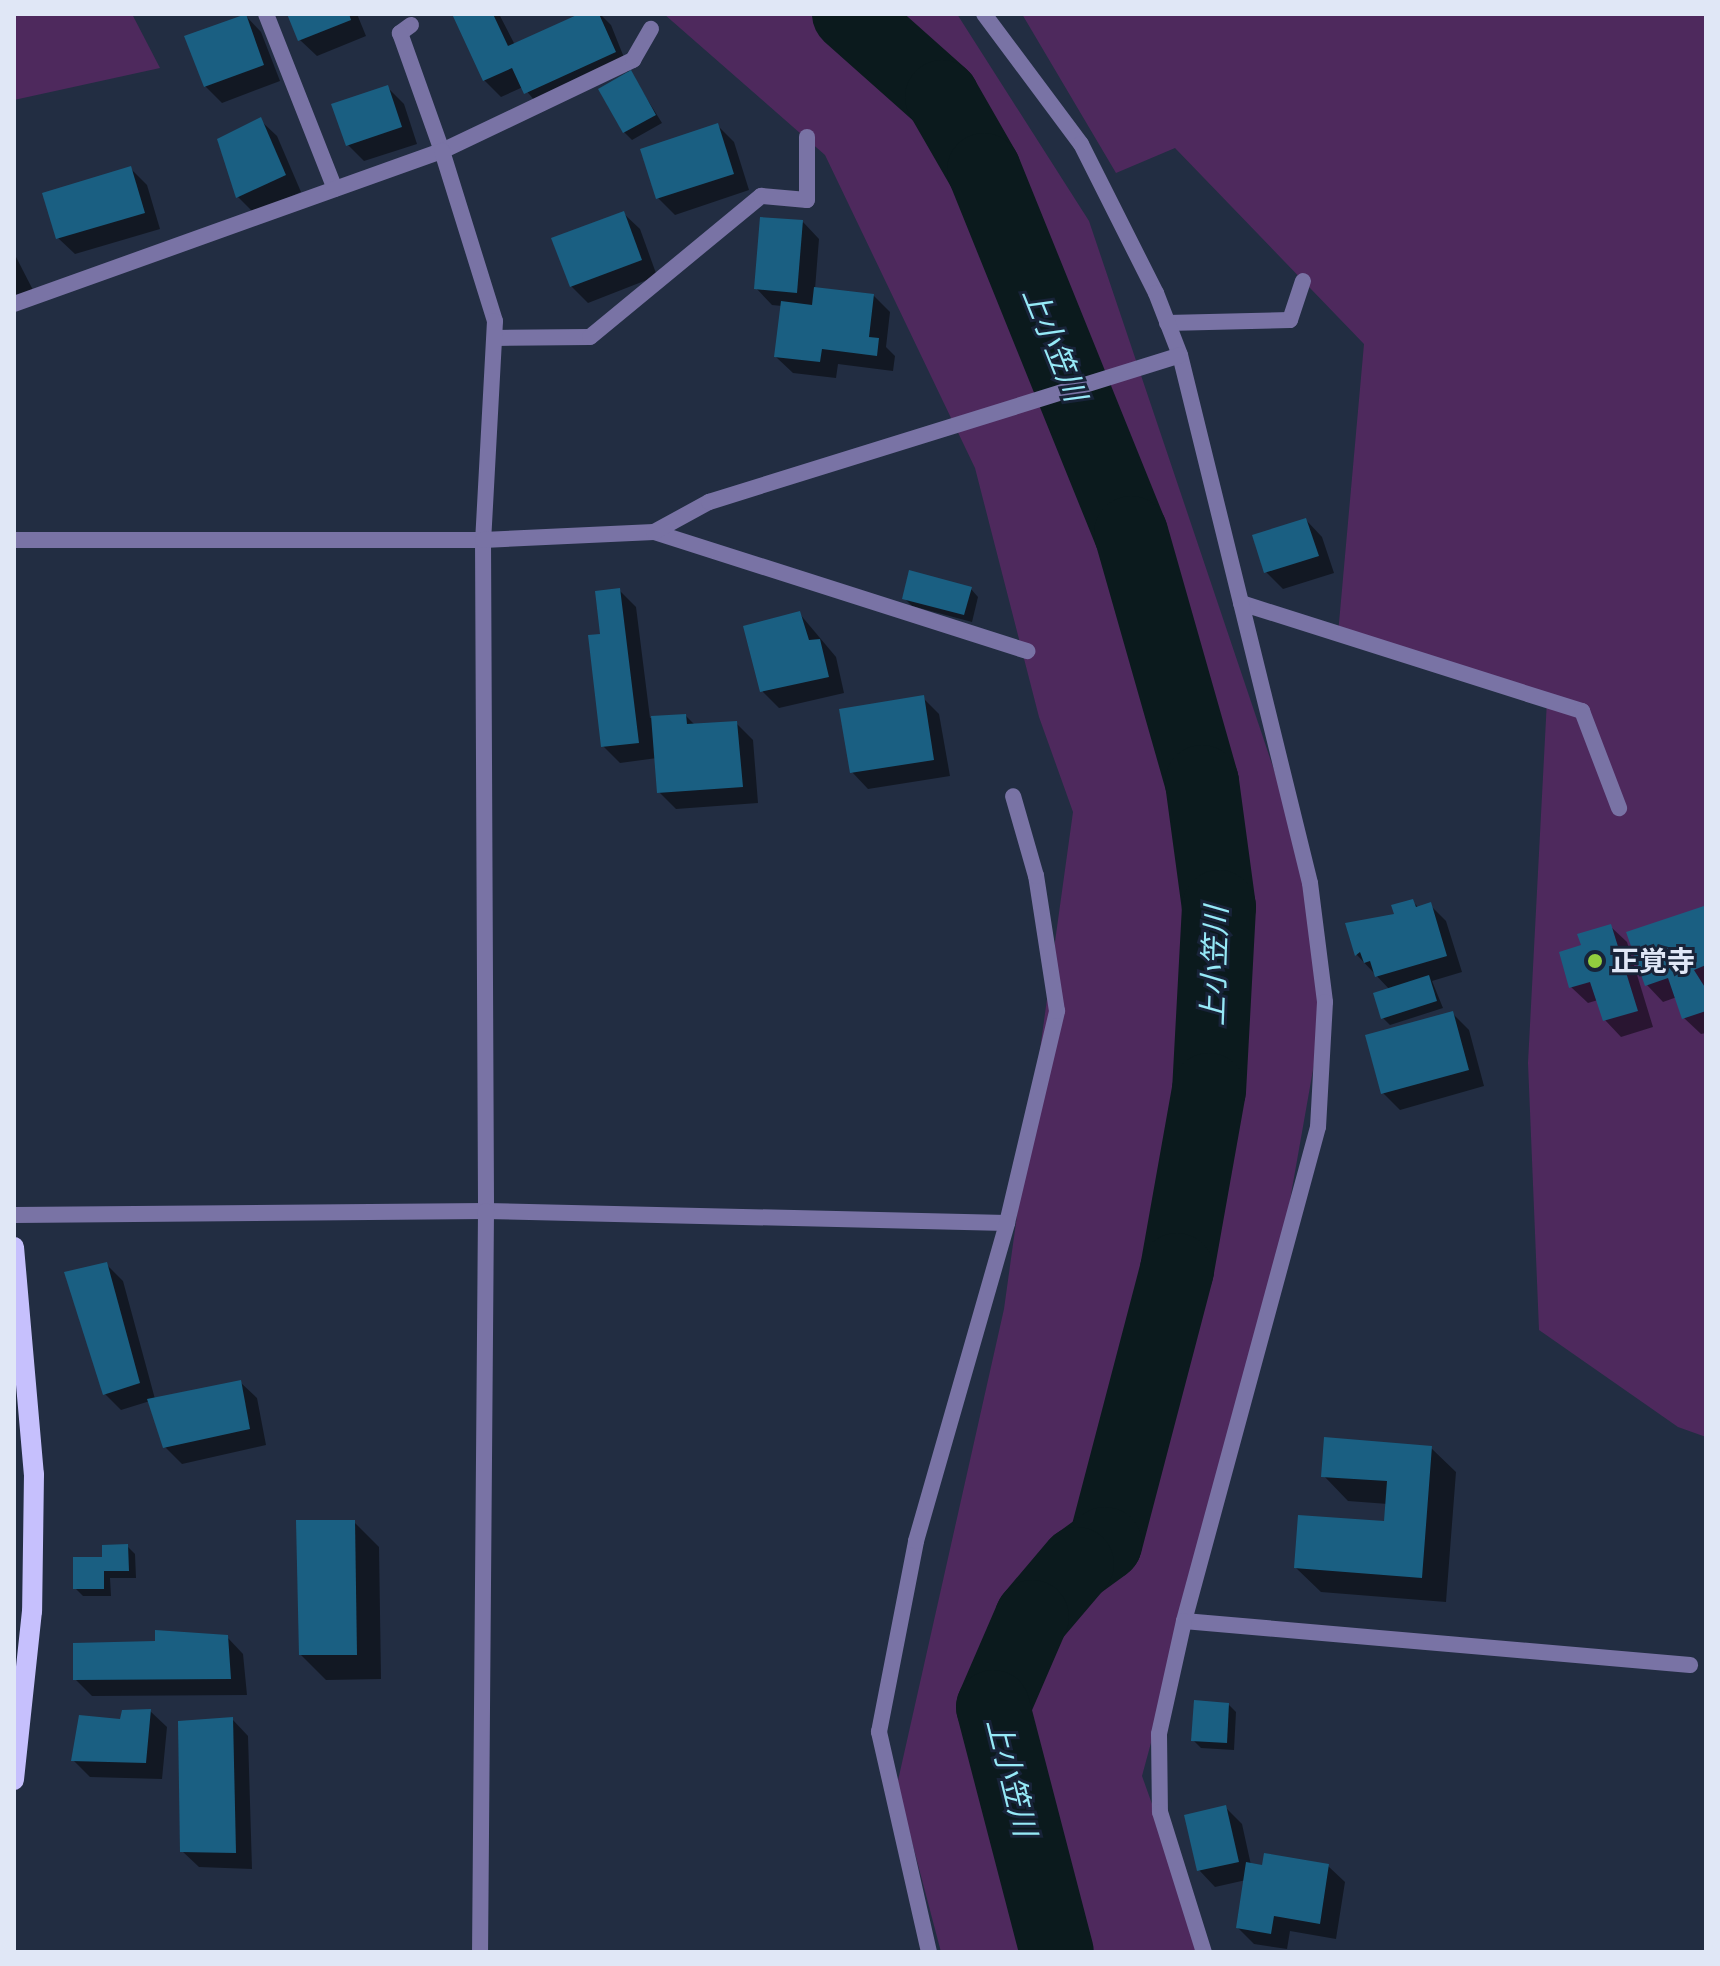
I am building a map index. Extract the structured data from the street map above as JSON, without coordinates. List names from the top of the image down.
{
  "water": ["上小笠川"],
  "places": ["正覚寺"]
}
